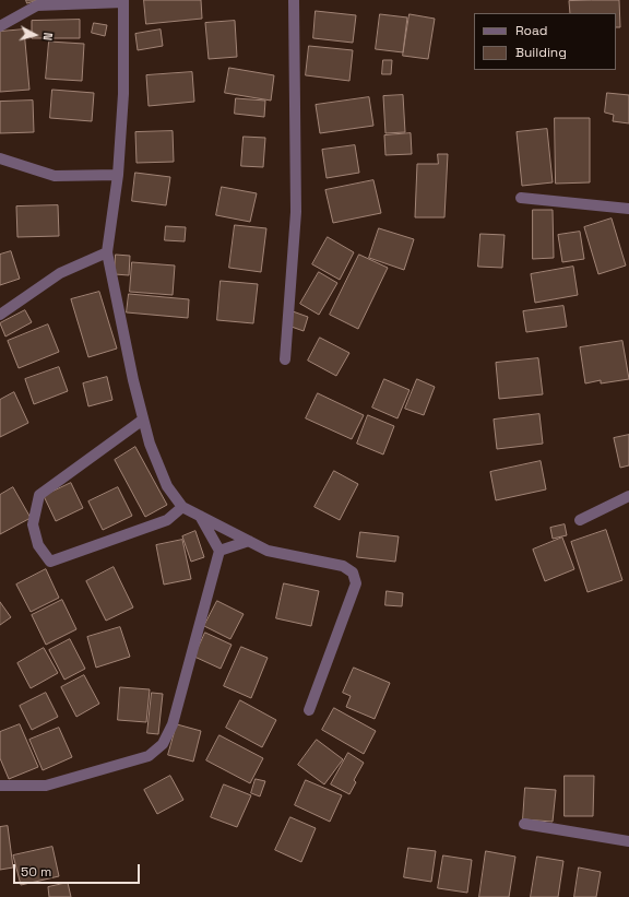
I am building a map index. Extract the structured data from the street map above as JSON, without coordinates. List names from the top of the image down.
{
  "legend": ["Road", "Building"],
  "scale_bar": "50 m",
  "north": "right"
}
